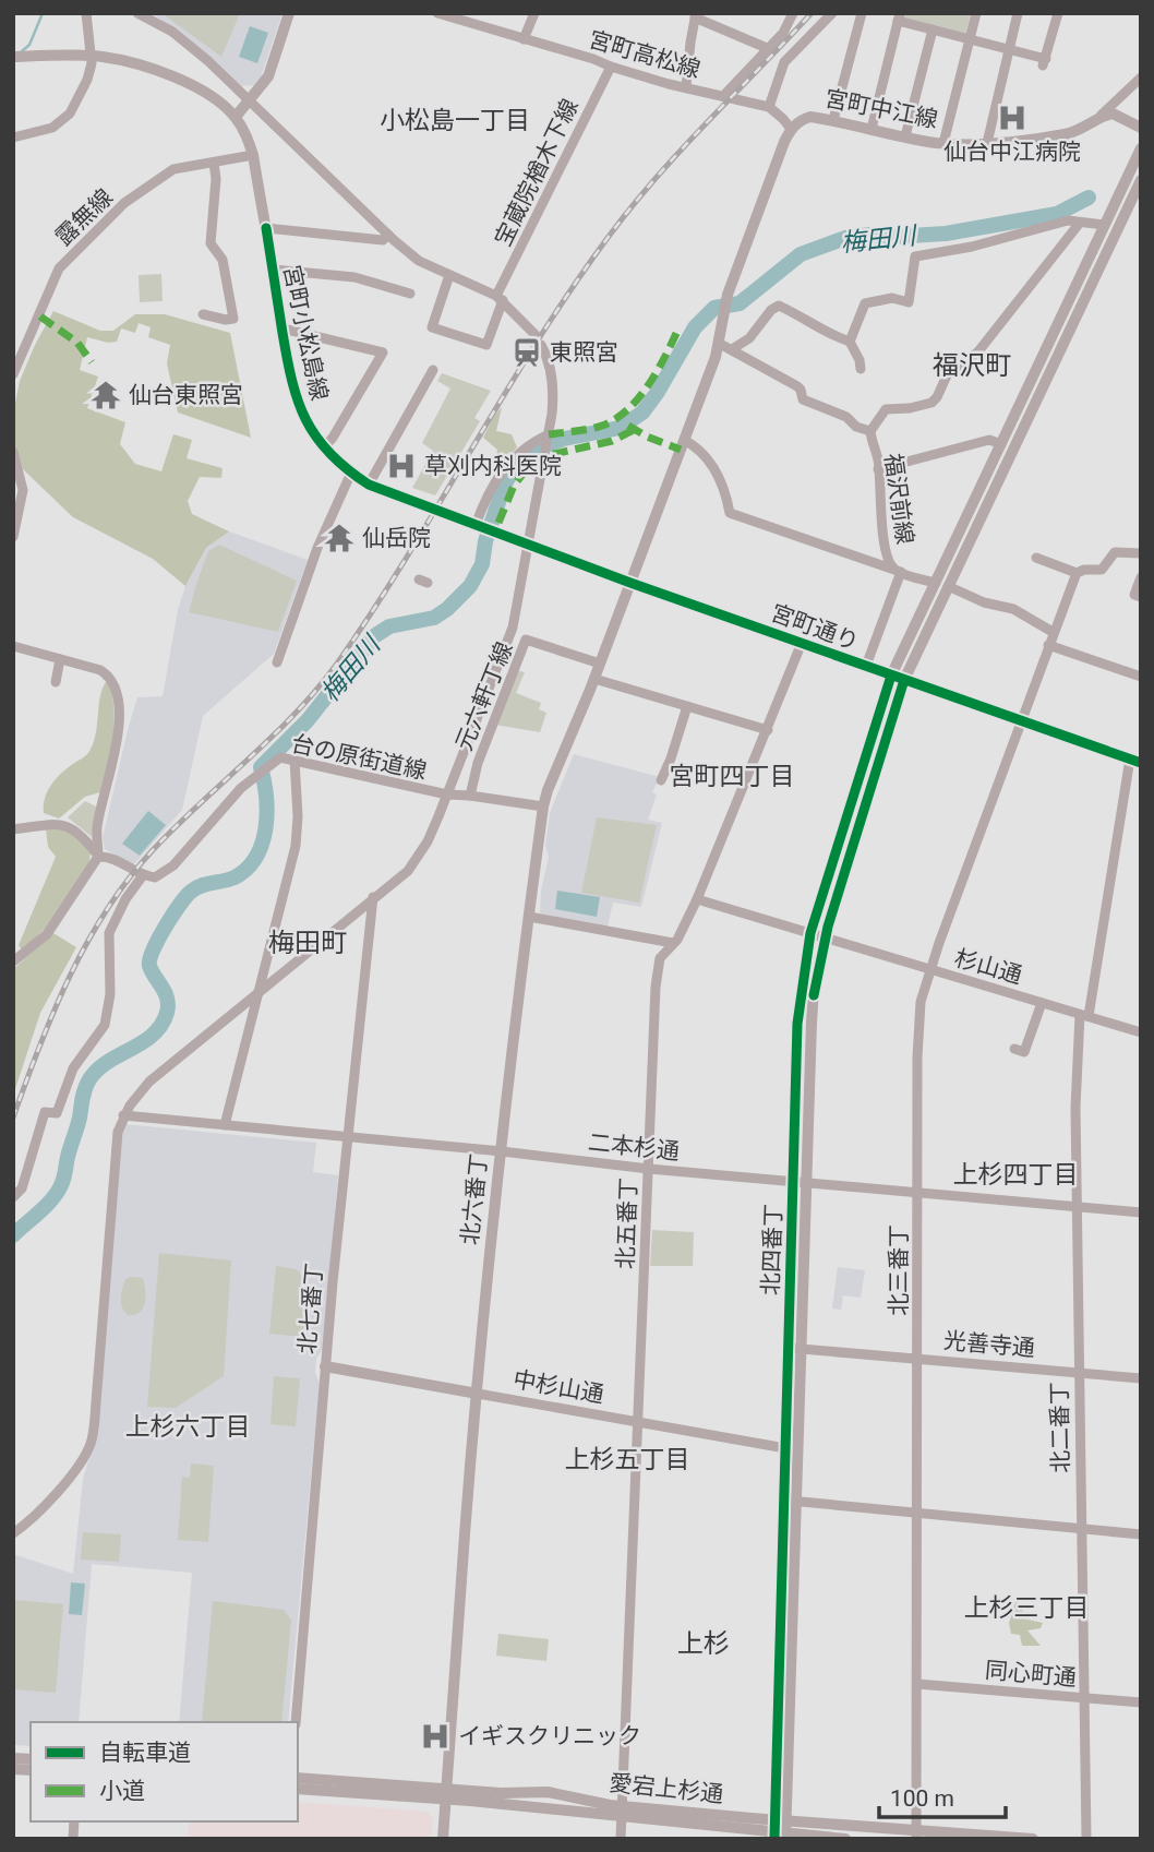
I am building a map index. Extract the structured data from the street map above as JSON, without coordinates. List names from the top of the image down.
{
  "streets": {
    "street": [
      "宮町高松線",
      "宮町中江線",
      "宝蔵院楢木下線",
      "露無線",
      "宮町小松島線",
      "福沢前線",
      "宮町通り",
      "元六軒丁線",
      "台の原街道線",
      "杉山通",
      "二本杉通",
      "北六番丁",
      "北五番丁",
      "北四番丁",
      "北三番丁",
      "北七番丁",
      "光善寺通",
      "中杉山通",
      "北二番丁",
      "同心町通",
      "愛宕上杉通"
    ]
  },
  "crossings": [
    ["宮町高松線", "宝蔵院楢木下線"],
    ["宮町小松島線", "宮町通り"],
    ["福沢前線", "北四番丁"],
    ["宮町通り", "北六番丁"],
    ["宮町通り", "北五番丁"],
    ["宮町通り", "北四番丁"],
    ["宮町通り", "北三番丁"],
    ["宮町通り", "北二番丁"],
    ["元六軒丁線", "台の原街道線"],
    ["元六軒丁線", "北六番丁"],
    ["台の原街道線", "北六番丁"],
    ["杉山通", "北五番丁"],
    ["杉山通", "北四番丁"],
    ["杉山通", "北三番丁"],
    ["杉山通", "北二番丁"],
    ["二本杉通", "北六番丁"],
    ["二本杉通", "北五番丁"],
    ["二本杉通", "北四番丁"],
    ["二本杉通", "北三番丁"],
    ["二本杉通", "北七番丁"],
    ["二本杉通", "北二番丁"],
    ["北六番丁", "中杉山通"],
    ["北六番丁", "愛宕上杉通"],
    ["北五番丁", "中杉山通"],
    ["北五番丁", "愛宕上杉通"],
    ["北四番丁", "光善寺通"],
    ["北四番丁", "中杉山通"],
    ["北四番丁", "愛宕上杉通"],
    ["北三番丁", "光善寺通"],
    ["北三番丁", "同心町通"],
    ["北三番丁", "愛宕上杉通"],
    ["北七番丁", "中杉山通"],
    ["光善寺通", "北二番丁"],
    ["北二番丁", "同心町通"]
  ],
  "districts": [
    "小松島一丁目",
    "福沢町",
    "宮町四丁目",
    "梅田町",
    "上杉四丁目",
    "上杉六丁目",
    "上杉五丁目",
    "上杉三丁目",
    "上杉"
  ],
  "water": ["梅田川"],
  "places": {
    "hospital": ["仙台中江病院", "草刈内科医院", "イギスクリニック"],
    "station": ["東照宮"],
    "temple": ["仙台東照宮", "仙岳院"]
  },
  "legend": ["自転車道", "小道"],
  "scale_bar": "100 m"
}
